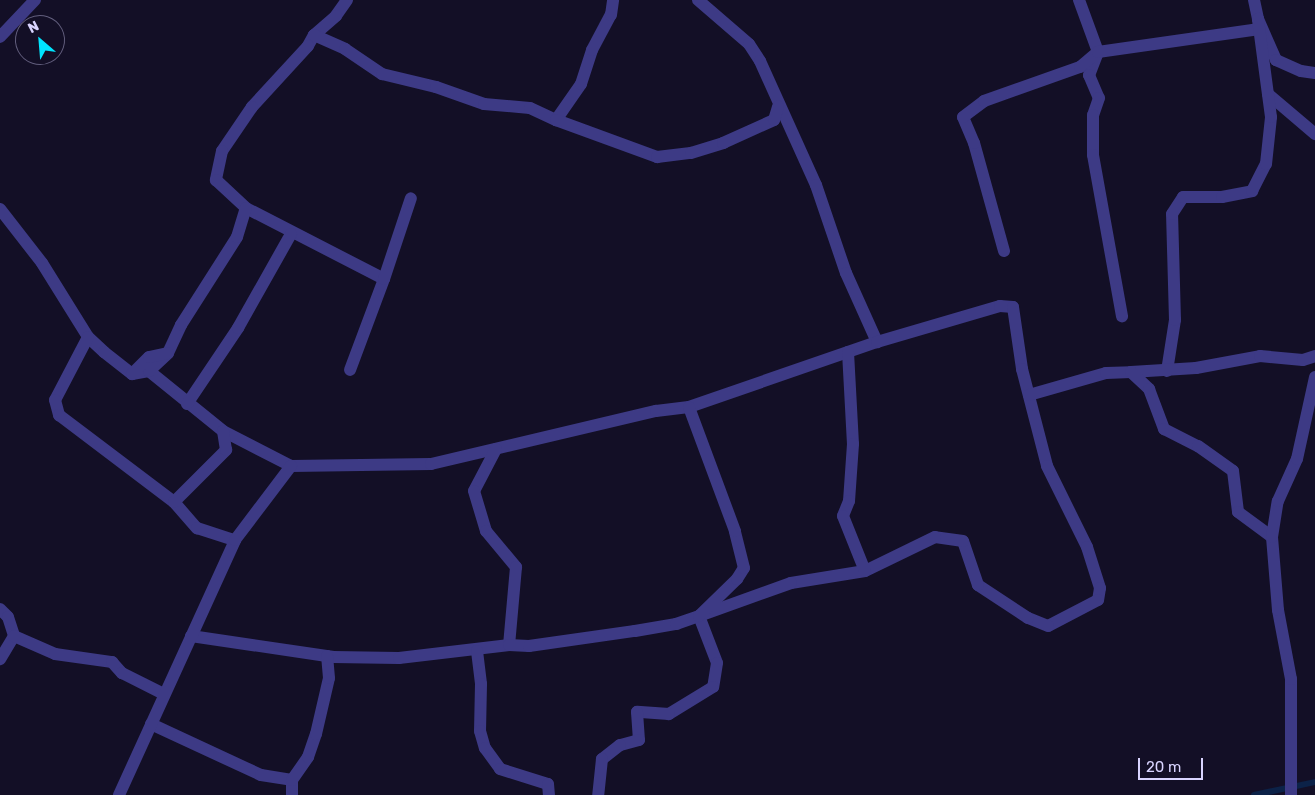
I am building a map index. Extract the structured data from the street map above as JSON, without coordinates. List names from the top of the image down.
{
  "scale_bar": "20 m",
  "north": "top left"
}
